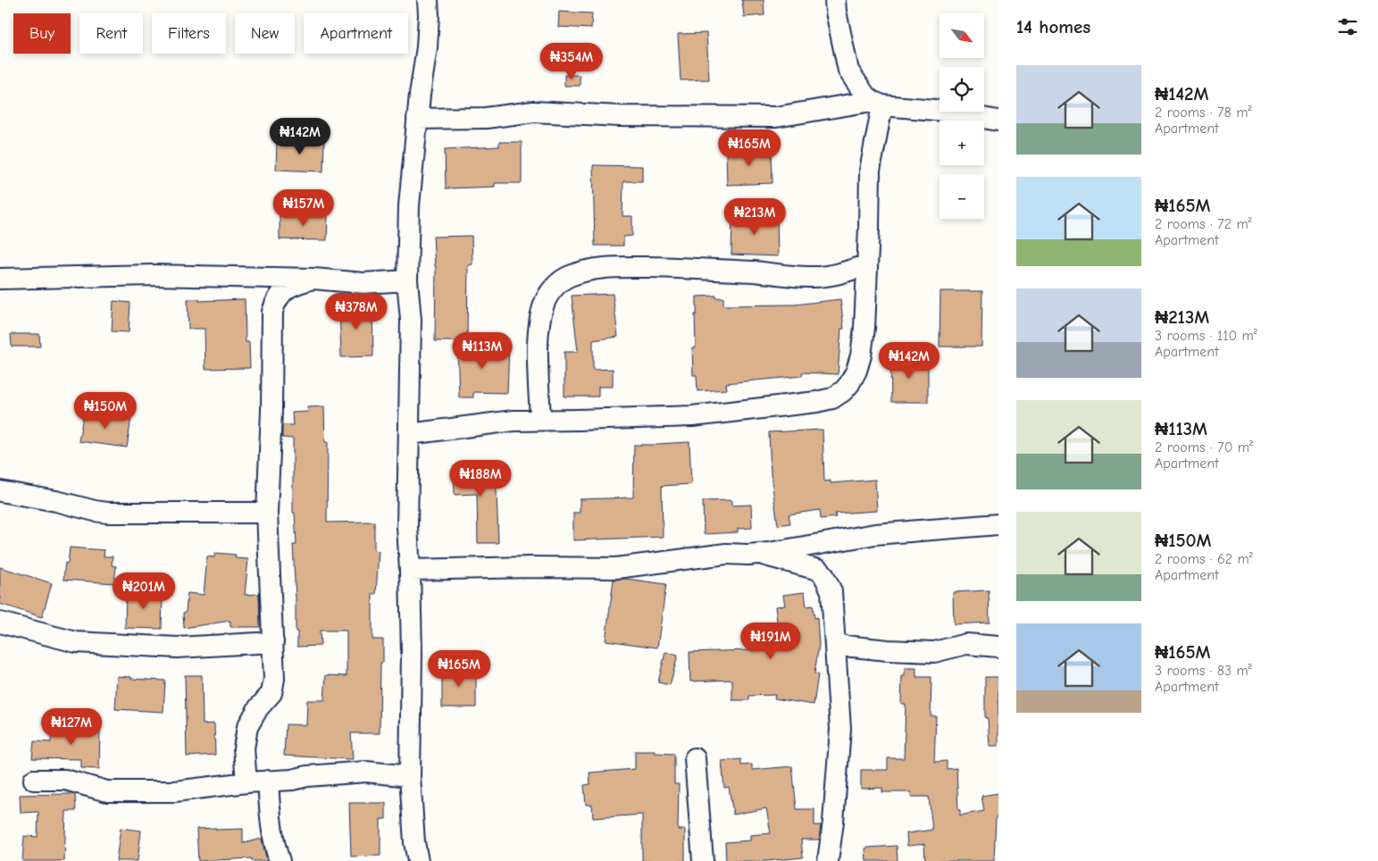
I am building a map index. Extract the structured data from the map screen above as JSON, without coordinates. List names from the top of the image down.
{
  "north": "bottom right",
  "page": {
    "heading": "14 homes",
    "map_buttons": ["+", "−"],
    "chip": [
      "Buy",
      "Rent",
      "Filters",
      "New",
      "Apartment"
    ],
    "price": [
      "₦354M",
      "₦142M",
      "₦165M",
      "₦157M",
      "₦213M",
      "₦378M",
      "₦113M",
      "₦142M",
      "₦150M",
      "₦188M",
      "₦201M",
      "₦191M",
      "₦165M",
      "₦127M"
    ],
    "list": [
      {
        "name": "₦142M",
        "note": "2 rooms · 78 m² · Apartment"
      },
      {
        "name": "₦165M",
        "note": "2 rooms · 72 m² · Apartment"
      },
      {
        "name": "₦213M",
        "note": "3 rooms · 110 m² · Apartment"
      },
      {
        "name": "₦113M",
        "note": "2 rooms · 70 m² · Apartment"
      },
      {
        "name": "₦150M",
        "note": "2 rooms · 62 m² · Apartment"
      },
      {
        "name": "₦165M",
        "note": "3 rooms · 83 m² · Apartment"
      }
    ]
  }
}
